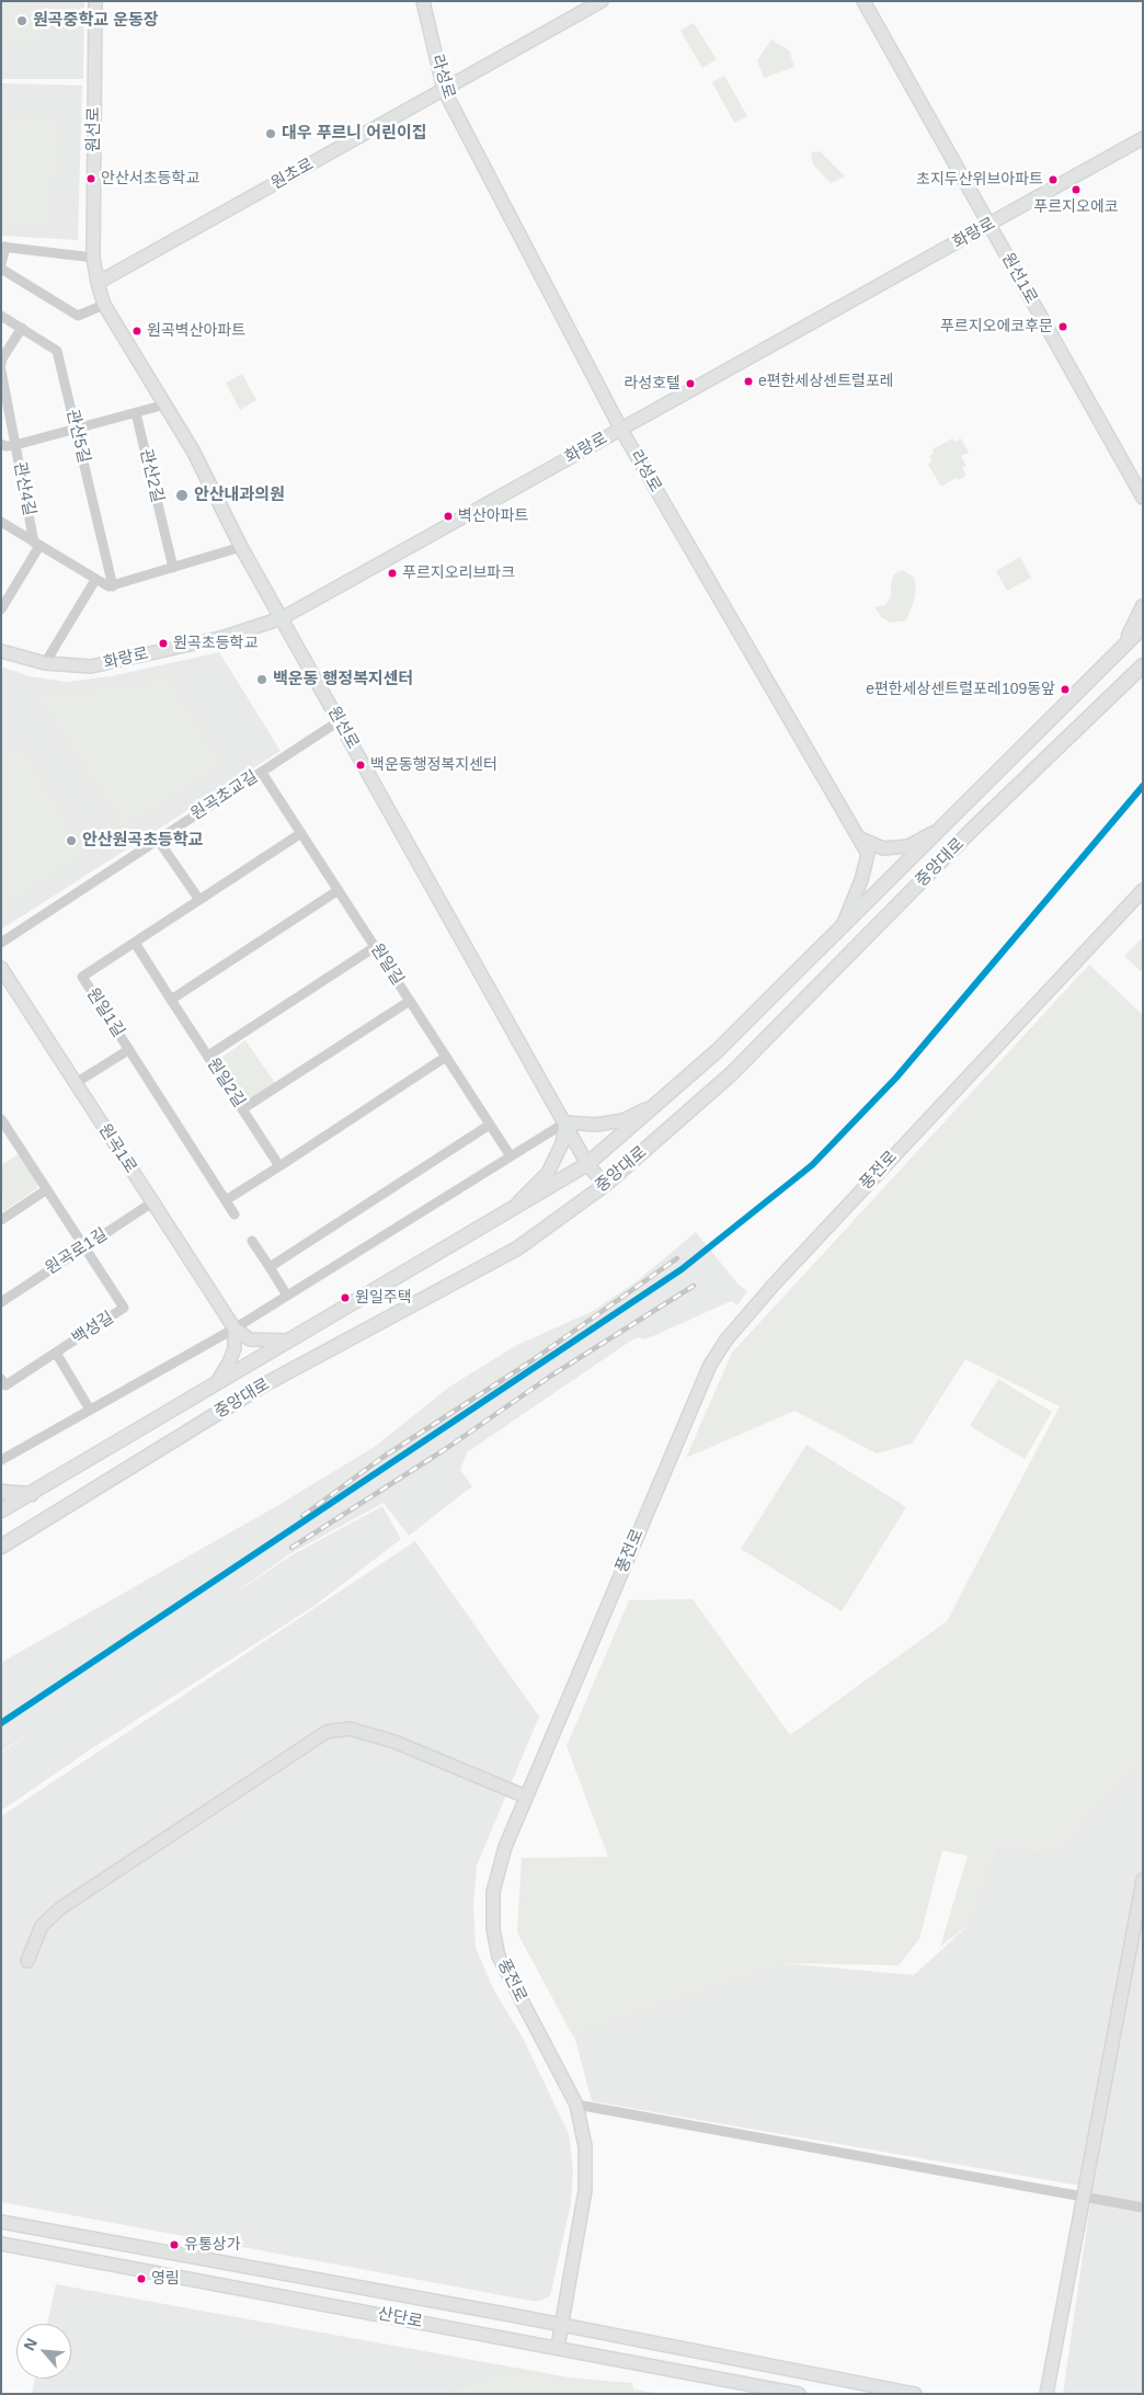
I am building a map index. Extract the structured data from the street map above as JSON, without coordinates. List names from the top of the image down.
{
  "streets": {
    "main road": ["중앙대로"],
    "street": [
      "라성로",
      "원선로",
      "원초로",
      "화랑로",
      "원선1로",
      "관산5길",
      "관산2길",
      "관산4길",
      "원곡초교길",
      "원일길",
      "원일1길",
      "원일2길",
      "원곡1로",
      "풍전로",
      "원곡로1길",
      "백성길",
      "산단로"
    ]
  },
  "crossings": [
    ["라성로", "원초로"],
    ["라성로", "화랑로"],
    ["원선로", "원초로"],
    ["원선로", "화랑로"],
    ["원선로", "원곡초교길"],
    ["원선로", "중앙대로"],
    ["화랑로", "원선1로"],
    ["원곡초교길", "원일길"],
    ["원일길", "원일1길"],
    ["원일1길", "원일2길"],
    ["원곡1로", "원곡로1길"],
    ["풍전로", "산단로"],
    ["원곡로1길", "백성길"]
  ],
  "places": [
    "원곡중학교 운동장",
    "대우 푸르니 어린이집",
    "안산서초등학교",
    "초지두산위브아파트",
    "푸르지오에코",
    "푸르지오에코후문",
    "원곡벽산아파트",
    "e편한세상센트럴포레",
    "라성호텔",
    "안산내과의원",
    "벽산아파트",
    "푸르지오리브파크",
    "원곡초등학교",
    "백운동 행정복지센터",
    "e편한세상센트럴포레109동앞",
    "백운동행정복지센터",
    "안산원곡초등학교",
    "원일주택",
    "유통상가",
    "영림"
  ],
  "north": "top left"
}
